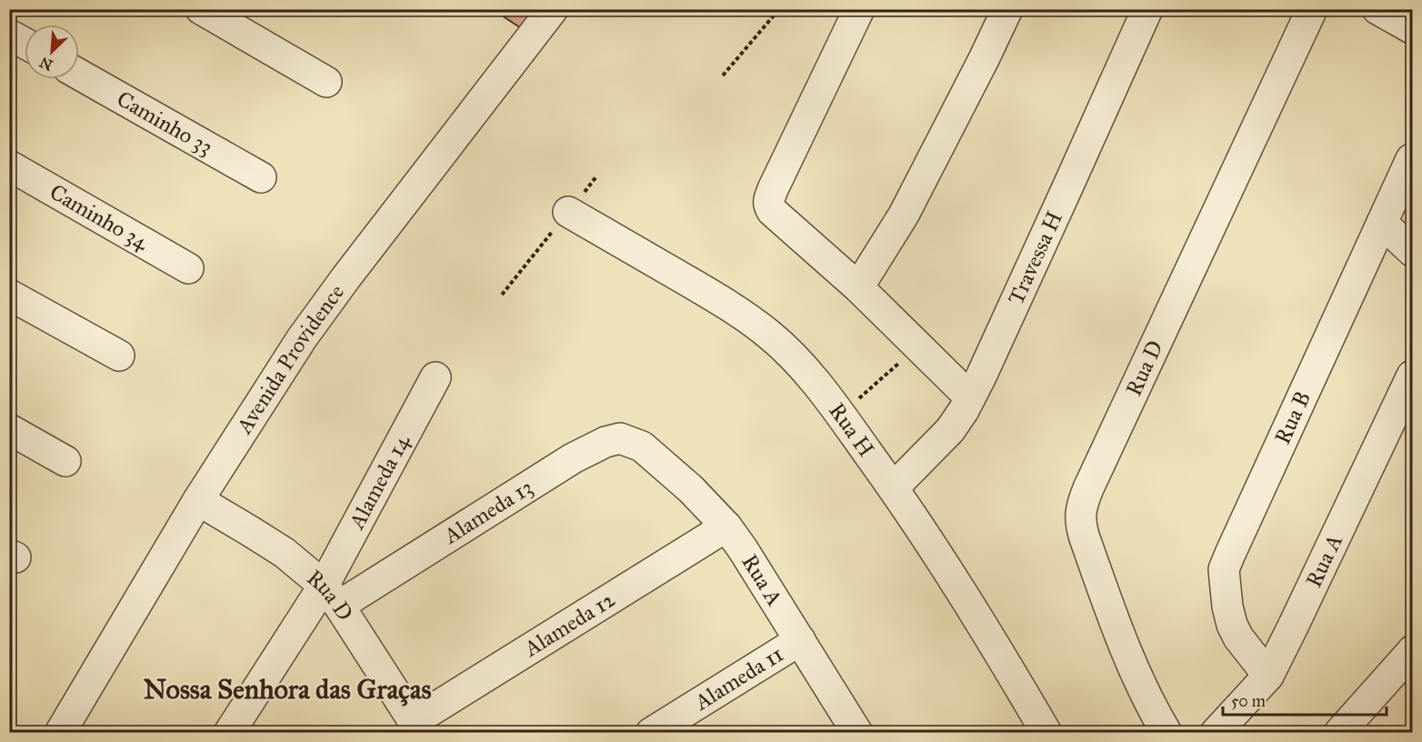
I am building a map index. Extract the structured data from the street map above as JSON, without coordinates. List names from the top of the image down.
{
  "streets": {
    "street": [
      "Caminho 33",
      "Caminho 34",
      "Travessa H",
      "Avenida Providence",
      "Rua D",
      "Rua B",
      "Rua H",
      "Alameda 14",
      "Alameda 13",
      "Rua A",
      "Alameda 12",
      "Alameda 11"
    ]
  },
  "crossings": [
    ["Travessa H", "Rua H"],
    ["Avenida Providence", "Rua D"],
    ["Rua D", "Alameda 14"],
    ["Rua D", "Alameda 13"],
    ["Rua D", "Alameda 12"],
    ["Rua B", "Rua A"],
    ["Alameda 14", "Alameda 13"],
    ["Alameda 13", "Rua A"],
    ["Rua A", "Alameda 12"],
    ["Rua A", "Alameda 11"]
  ],
  "districts": ["Nossa Senhora das Graças"],
  "scale_bar": "50 m",
  "north": "bottom left"
}
